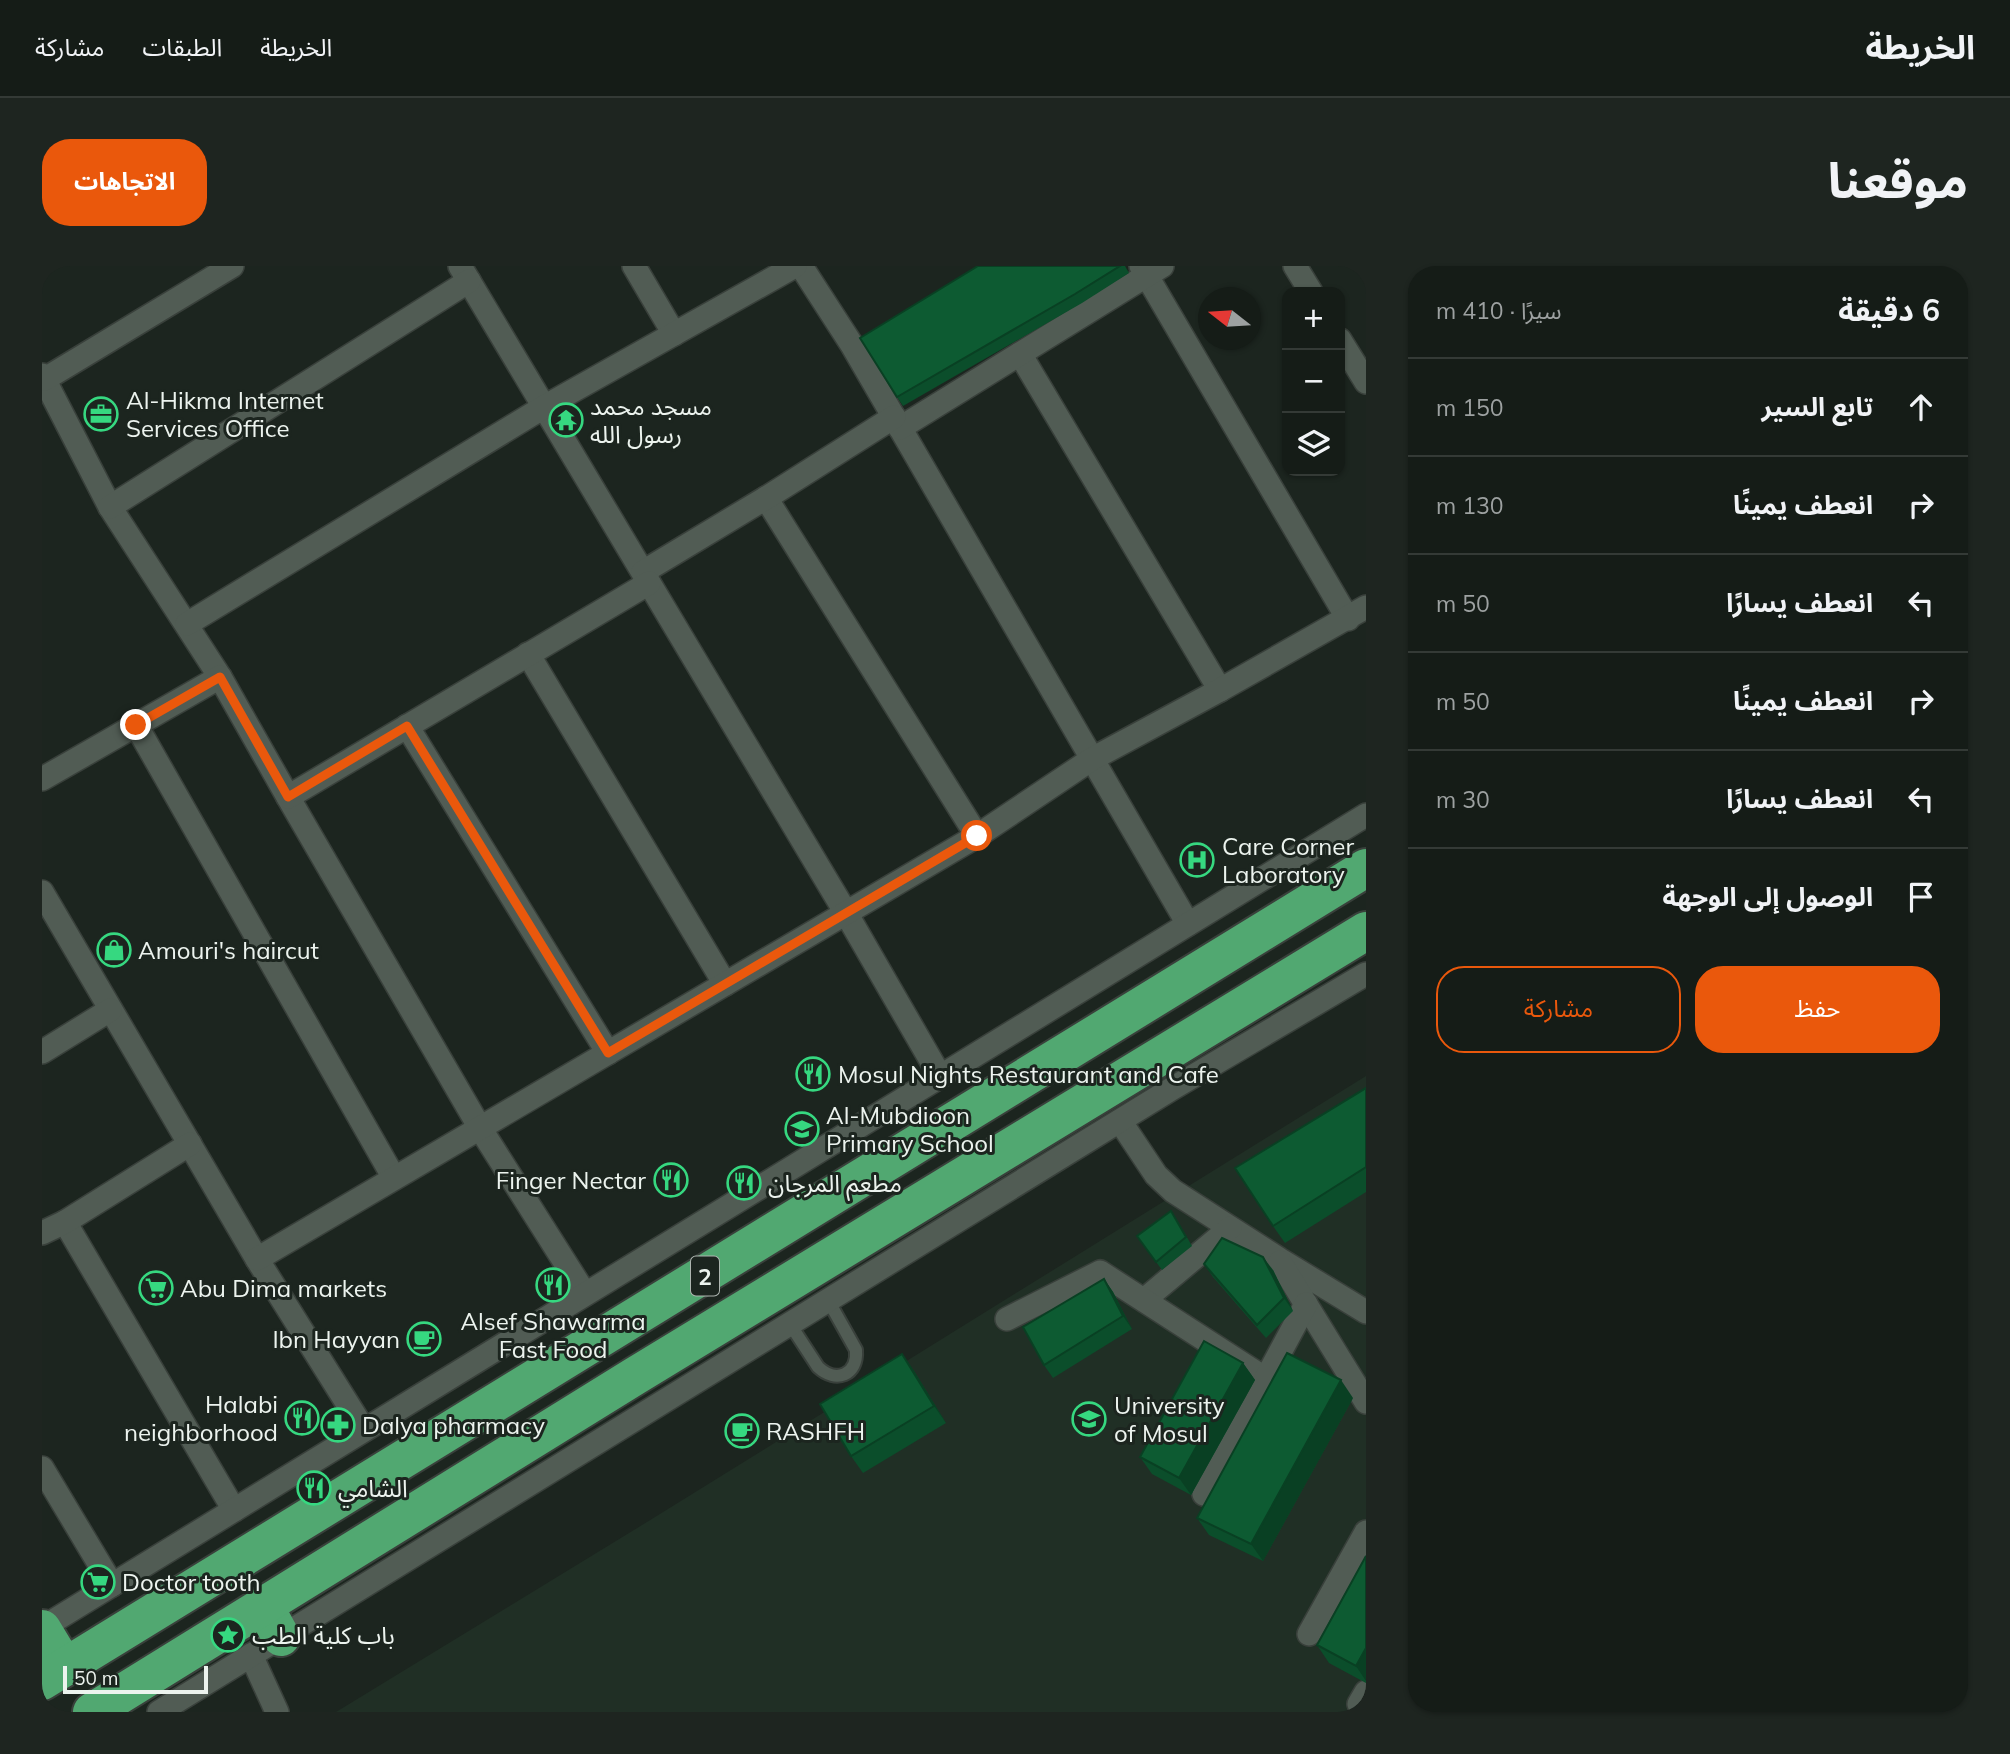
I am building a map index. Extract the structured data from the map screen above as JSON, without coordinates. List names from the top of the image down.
{
  "streets": {
    "highway": ["2"]
  },
  "places": {
    "office": ["Al-Hikma Internet Services Office"],
    "temple": ["مسجد محمد رسول الله"],
    "hospital": ["Care Corner Laboratory"],
    "shop": ["Amouri's haircut"],
    "restaurant": [
      "Mosul Nights Restaurant and Cafe",
      "Finger Nectar",
      "مطعم المرجان",
      "Alsef Shawarma Fast Food",
      "Halabi neighborhood",
      "الشامي"
    ],
    "school or university": ["Al-Mubdioon Primary School", "University of Mosul"],
    "supermarket": ["Abu Dima markets", "Doctor tooth"],
    "cafe": ["Ibn Hayyan", "RASHFH"],
    "pharmacy": ["Dalya pharmacy"],
    "place": ["باب كلية الطب"]
  },
  "scale_bar": "50 m",
  "north": "left",
  "page": {
    "header": "الخريطة",
    "nav": ["الخريطة", "الطبقات", "مشاركة"],
    "title": "موقعنا",
    "buttons": [
      "الاتجاهات",
      ["حفظ", "مشاركة"]
    ],
    "heading": ["6 دقيقة", "سيرًا · 410 m"],
    "map_buttons": ["+", "−"],
    "list": [
      ["تابع السير", "150 m"],
      ["انعطف يمينًا", "130 m"],
      ["انعطف يسارًا", "50 m"],
      ["انعطف يمينًا", "50 m"],
      ["انعطف يسارًا", "30 m"],
      "الوصول إلى الوجهة"
    ],
    "scale": "50 m"
  }
}
